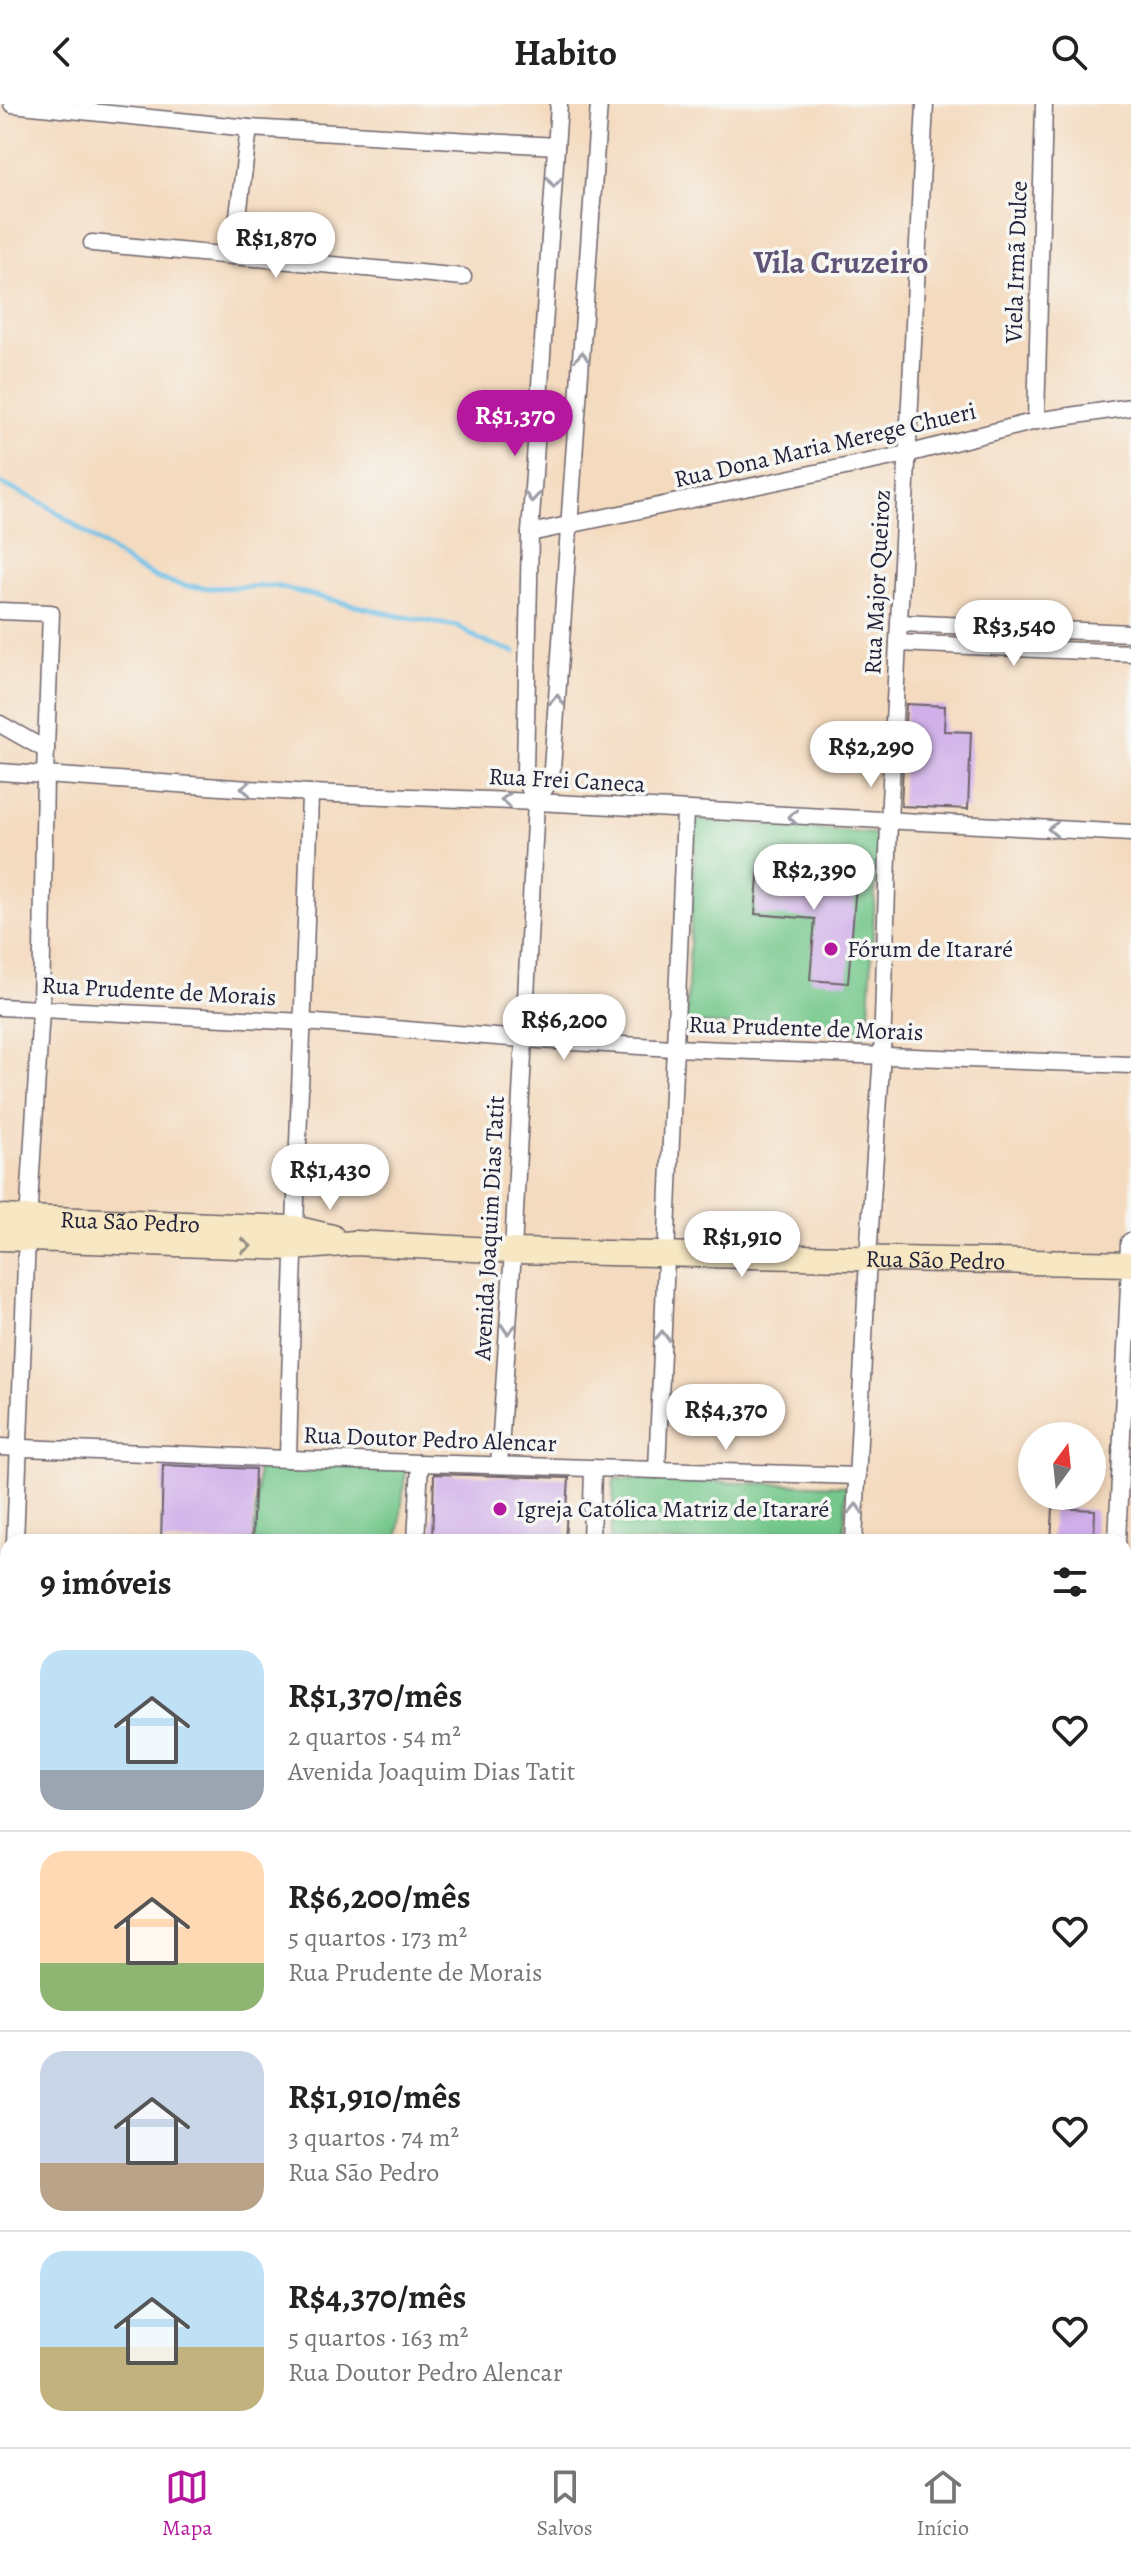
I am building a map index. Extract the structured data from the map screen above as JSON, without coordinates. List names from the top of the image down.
{
  "streets": {
    "main road": ["Rua São Pedro"],
    "street": [
      "Viela Irmã Dulce",
      "Rua Dona Maria Merege Chueri",
      "Rua Major Queiroz",
      "Rua Frei Caneca",
      "Rua Prudente de Morais",
      "Avenida Joaquim Dias Tatit",
      "Rua Doutor Pedro Alencar"
    ]
  },
  "crossings": [
    ["Viela Irmã Dulce", "Rua Dona Maria Merege Chueri"],
    ["Rua Dona Maria Merege Chueri", "Rua Major Queiroz"],
    ["Rua Dona Maria Merege Chueri", "Avenida Joaquim Dias Tatit"],
    ["Rua Major Queiroz", "Rua Frei Caneca"],
    ["Rua Major Queiroz", "Rua Prudente de Morais"],
    ["Rua Major Queiroz", "Rua São Pedro"],
    ["Rua Major Queiroz", "Rua Doutor Pedro Alencar"],
    ["Rua Frei Caneca", "Avenida Joaquim Dias Tatit"],
    ["Rua Prudente de Morais", "Avenida Joaquim Dias Tatit"],
    ["Rua São Pedro", "Avenida Joaquim Dias Tatit"],
    ["Avenida Joaquim Dias Tatit", "Rua Doutor Pedro Alencar"]
  ],
  "one_way": ["Rua Frei Caneca"],
  "districts": ["Vila Cruzeiro"],
  "places": ["Fórum de Itararé", "Igreja Católica Matriz de Itararé"],
  "north": "top",
  "page": {
    "header": "Habito",
    "price": [
      "R$1,870",
      "R$1,370",
      "R$3,540",
      "R$2,290",
      "R$2,390",
      "R$6,200",
      "R$1,430",
      "R$1,910",
      "R$4,370"
    ],
    "heading": "9 imóveis",
    "list": [
      {
        "name": "R$1,370/mês",
        "note": "2 quartos · 54 m² · Avenida Joaquim Dias Tatit"
      },
      {
        "name": "R$6,200/mês",
        "note": "5 quartos · 173 m² · Rua Prudente de Morais"
      },
      {
        "name": "R$1,910/mês",
        "note": "3 quartos · 74 m² · Rua São Pedro"
      },
      {
        "name": "R$4,370/mês",
        "note": "5 quartos · 163 m² · Rua Doutor Pedro Alencar"
      }
    ],
    "tabs": ["Mapa", "Salvos", "Início"]
  }
}
